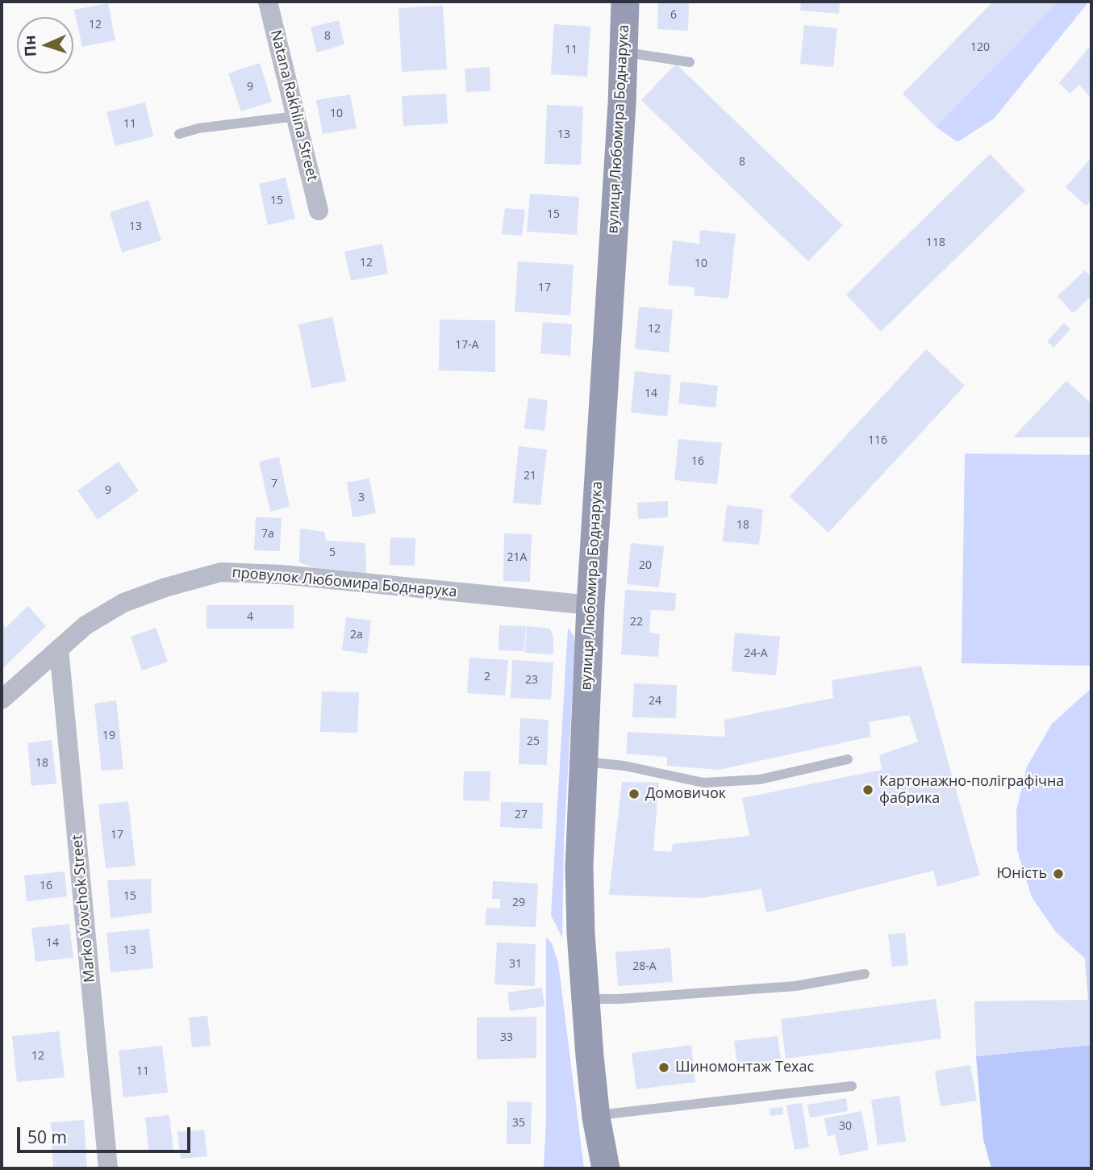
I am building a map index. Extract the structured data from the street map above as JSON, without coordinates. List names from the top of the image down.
{
  "streets": {
    "street": [
      "Natana Rakhlina Street",
      "вулиця Любомира Боднарука",
      "провулок Любомира Боднарука",
      "Marko Vovchok Street"
    ]
  },
  "crossings": [
    ["вулиця Любомира Боднарука", "провулок Любомира Боднарука"],
    ["провулок Любомира Боднарука", "Marko Vovchok Street"]
  ],
  "places": [
    "Картонажно-поліграфічна фабрика",
    "Домовичок",
    "Юність",
    "Шиномонтаж Техас"
  ],
  "house_numbers": [
    "6",
    "12",
    "8",
    "120",
    "11",
    "9",
    "10",
    "11",
    "13",
    "8",
    "15",
    "15",
    "13",
    "118",
    "12",
    "10",
    "17",
    "12",
    "17-А",
    "14",
    "116",
    "16",
    "21",
    "7",
    "9",
    "3",
    "18",
    "7а",
    "5",
    "21А",
    "20",
    "4",
    "22",
    "2а",
    "24-А",
    "2",
    "23",
    "24",
    "19",
    "25",
    "18",
    "27",
    "17",
    "16",
    "15",
    "29",
    "14",
    "13",
    "31",
    "28-А",
    "33",
    "12",
    "11",
    "35",
    "30"
  ],
  "scale_bar": "50 m",
  "north": "left"
}
